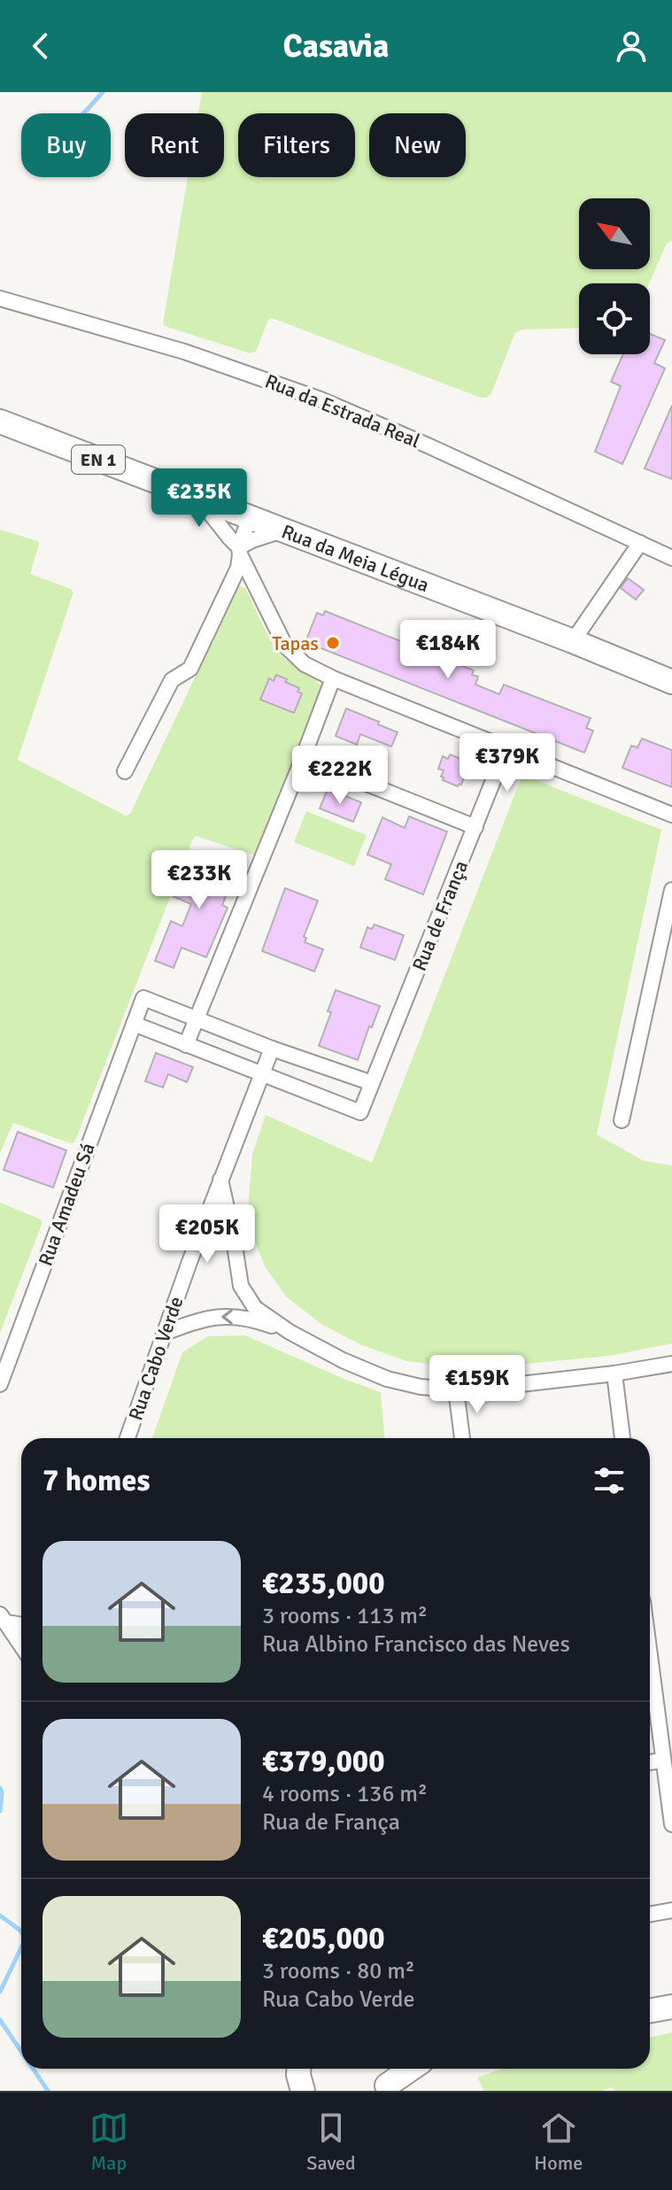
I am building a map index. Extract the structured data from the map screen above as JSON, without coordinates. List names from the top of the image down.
{
  "streets": {
    "main road": ["EN 1", "Rua da Meia Légua"],
    "street": [
      "Rua da Estrada Real",
      "Rua de França",
      "Rua Amadeu Sá",
      "Rua Cabo Verde"
    ]
  },
  "crossings": [
    ["Rua de França", "Rua Cabo Verde"]
  ],
  "places": ["Tapas"],
  "north": "top left",
  "page": {
    "header": "Casavia",
    "chip": [
      "Buy",
      "Rent",
      "Filters",
      "New"
    ],
    "price": [
      "€235K",
      "€184K",
      "€379K",
      "€222K",
      "€233K",
      "€205K",
      "€159K"
    ],
    "heading": "7 homes",
    "list": [
      {
        "name": "€235,000",
        "note": "3 rooms · 113 m² · Rua Albino Francisco das Neves"
      },
      {
        "name": "€379,000",
        "note": "4 rooms · 136 m² · Rua de França"
      },
      {
        "name": "€205,000",
        "note": "3 rooms · 80 m² · Rua Cabo Verde"
      }
    ],
    "tabs": ["Map", "Saved", "Home"]
  }
}
